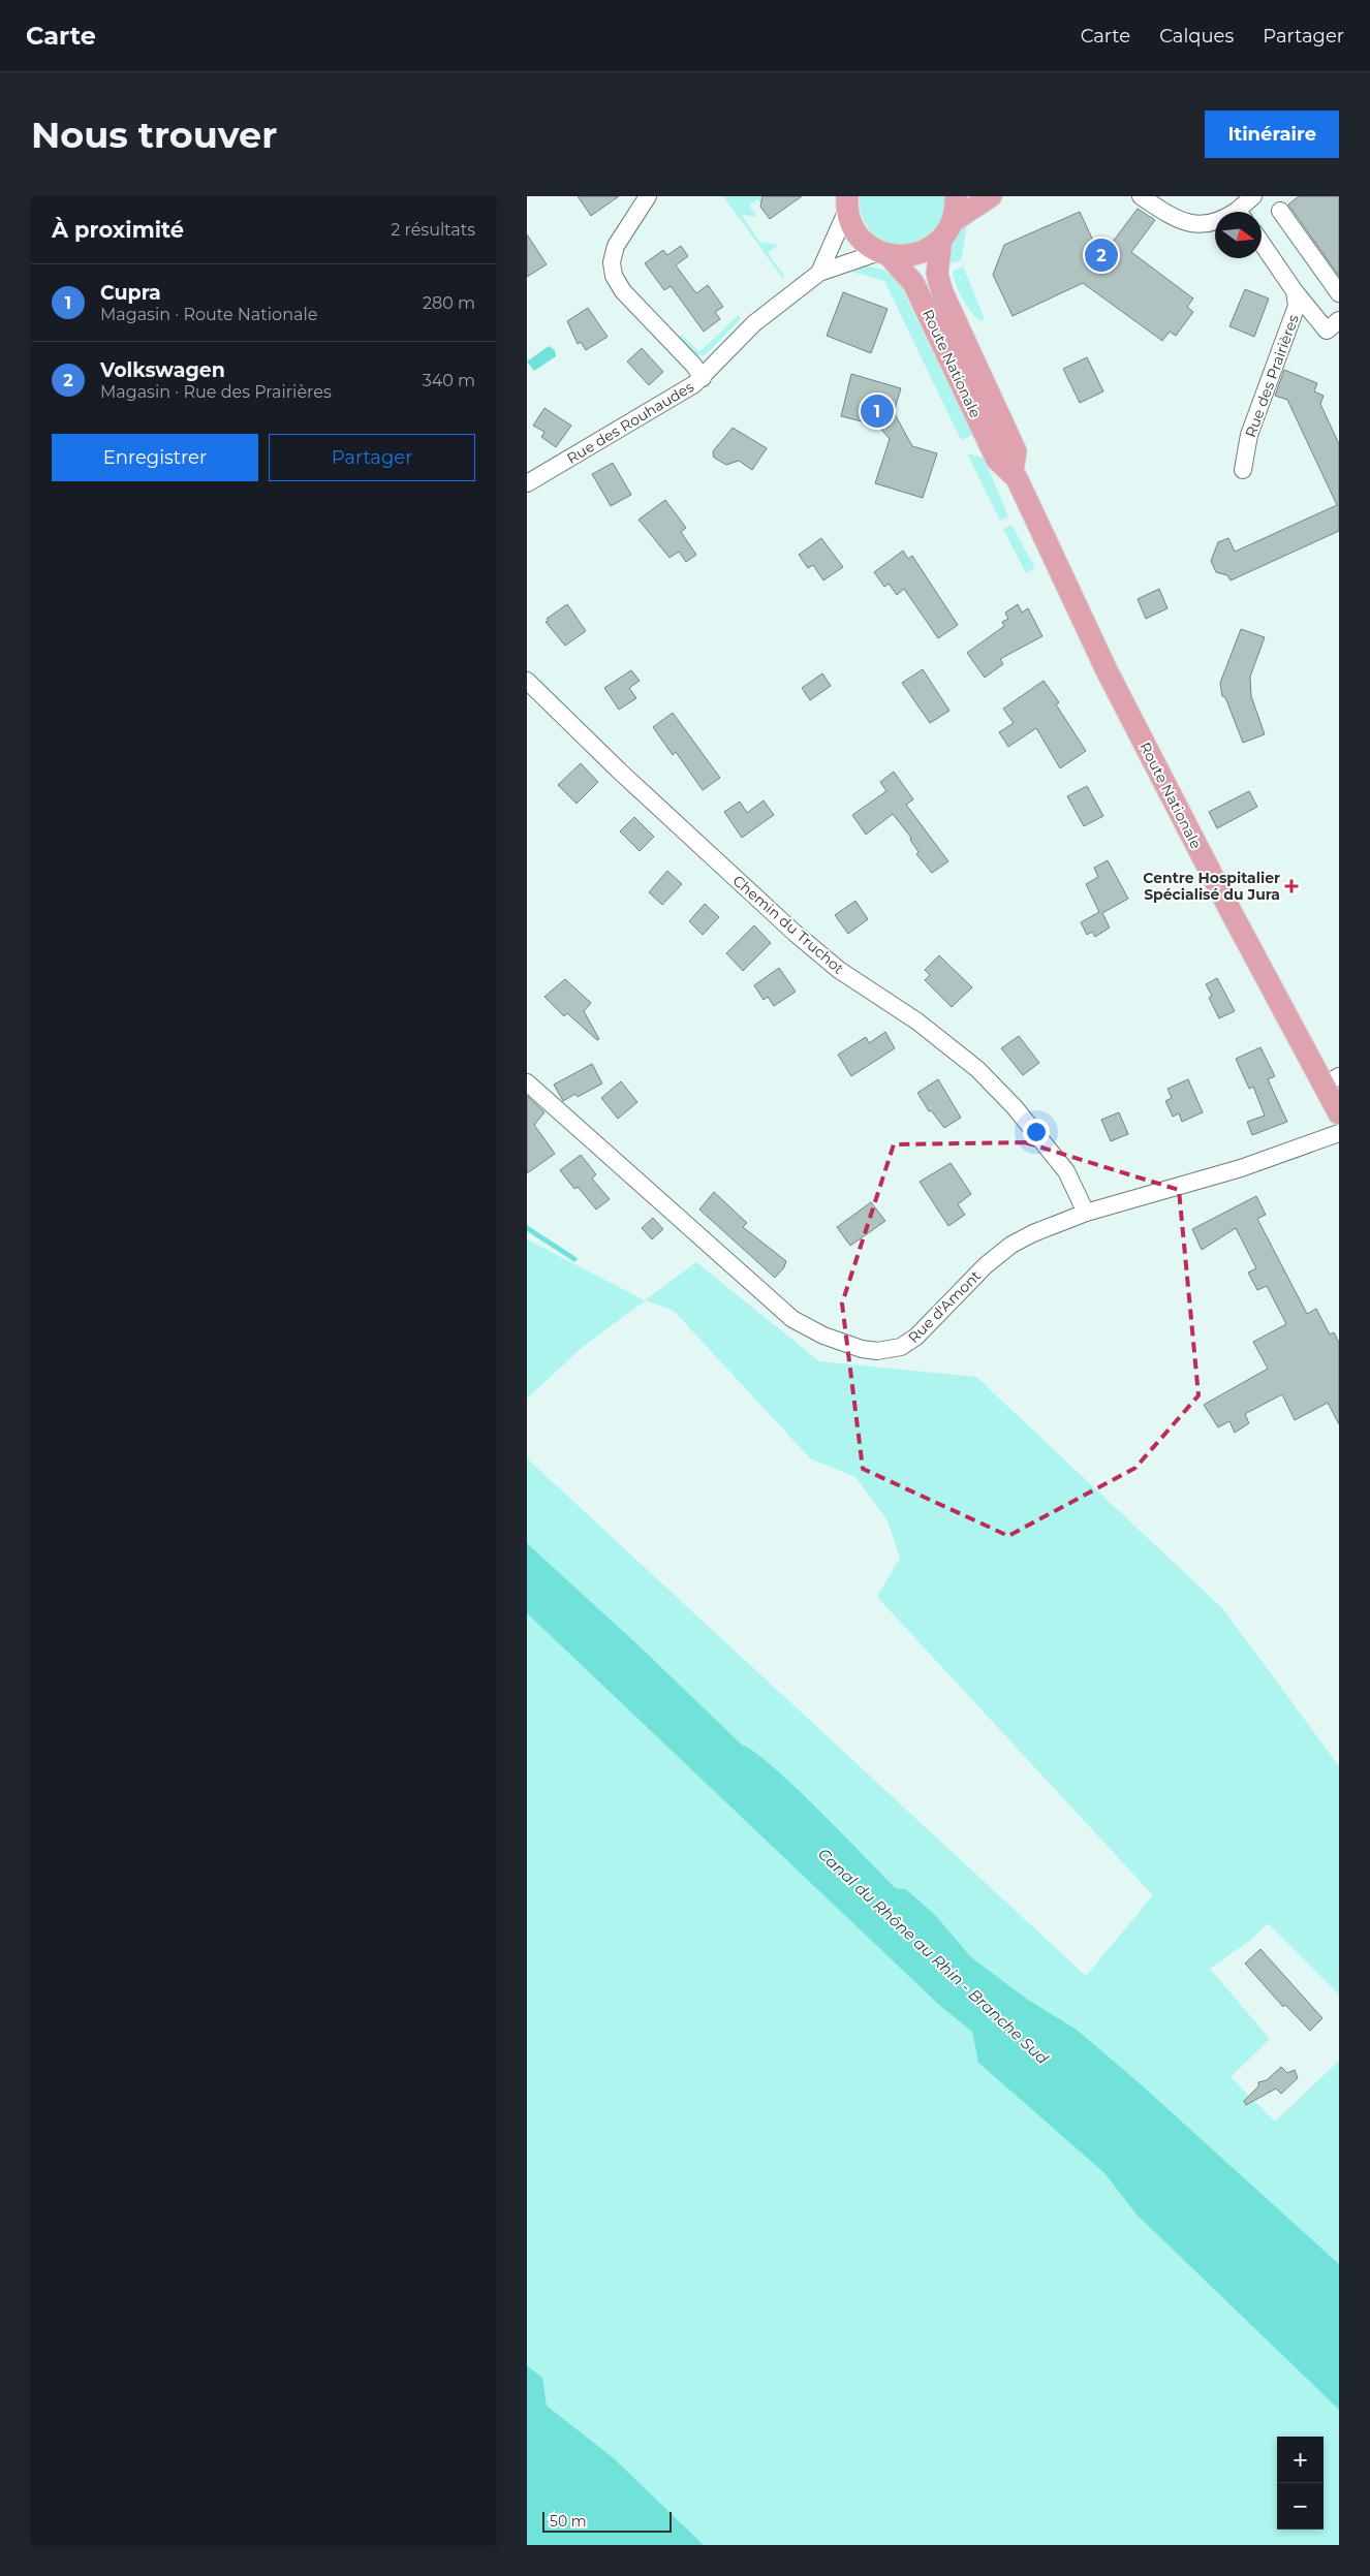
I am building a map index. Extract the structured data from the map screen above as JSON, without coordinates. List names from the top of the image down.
{
  "streets": {
    "main road": ["Route Nationale"],
    "street": [
      "Rue des Prairières",
      "Rue des Rouhaudes",
      "Chemin du Truchot",
      "Rue d'Amont"
    ]
  },
  "crossings": [
    ["Route Nationale", "Rue des Rouhaudes"],
    ["Chemin du Truchot", "Rue d'Amont"]
  ],
  "water": ["Canal du Rhône au Rhin - Branche Sud"],
  "places": {
    "health": ["Centre Hospitalier Spécialisé du Jura"]
  },
  "scale_bar": "50 m",
  "north": "right",
  "page": {
    "header": "Carte",
    "nav": ["Carte", "Calques", "Partager"],
    "buttons": [
      "Itinéraire",
      ["Enregistrer", "Partager"]
    ],
    "title": "Nous trouver",
    "heading": ["À proximité", "2 résultats"],
    "pins": ["2", "1"],
    "list": [
      {
        "mark": "1",
        "name": "Cupra",
        "note": "Magasin · Route Nationale",
        "value": "280 m"
      },
      {
        "mark": "2",
        "name": "Volkswagen",
        "note": "Magasin · Rue des Prairières",
        "value": "340 m"
      }
    ],
    "map_buttons": ["+", "−"],
    "scale": "50 m"
  }
}
